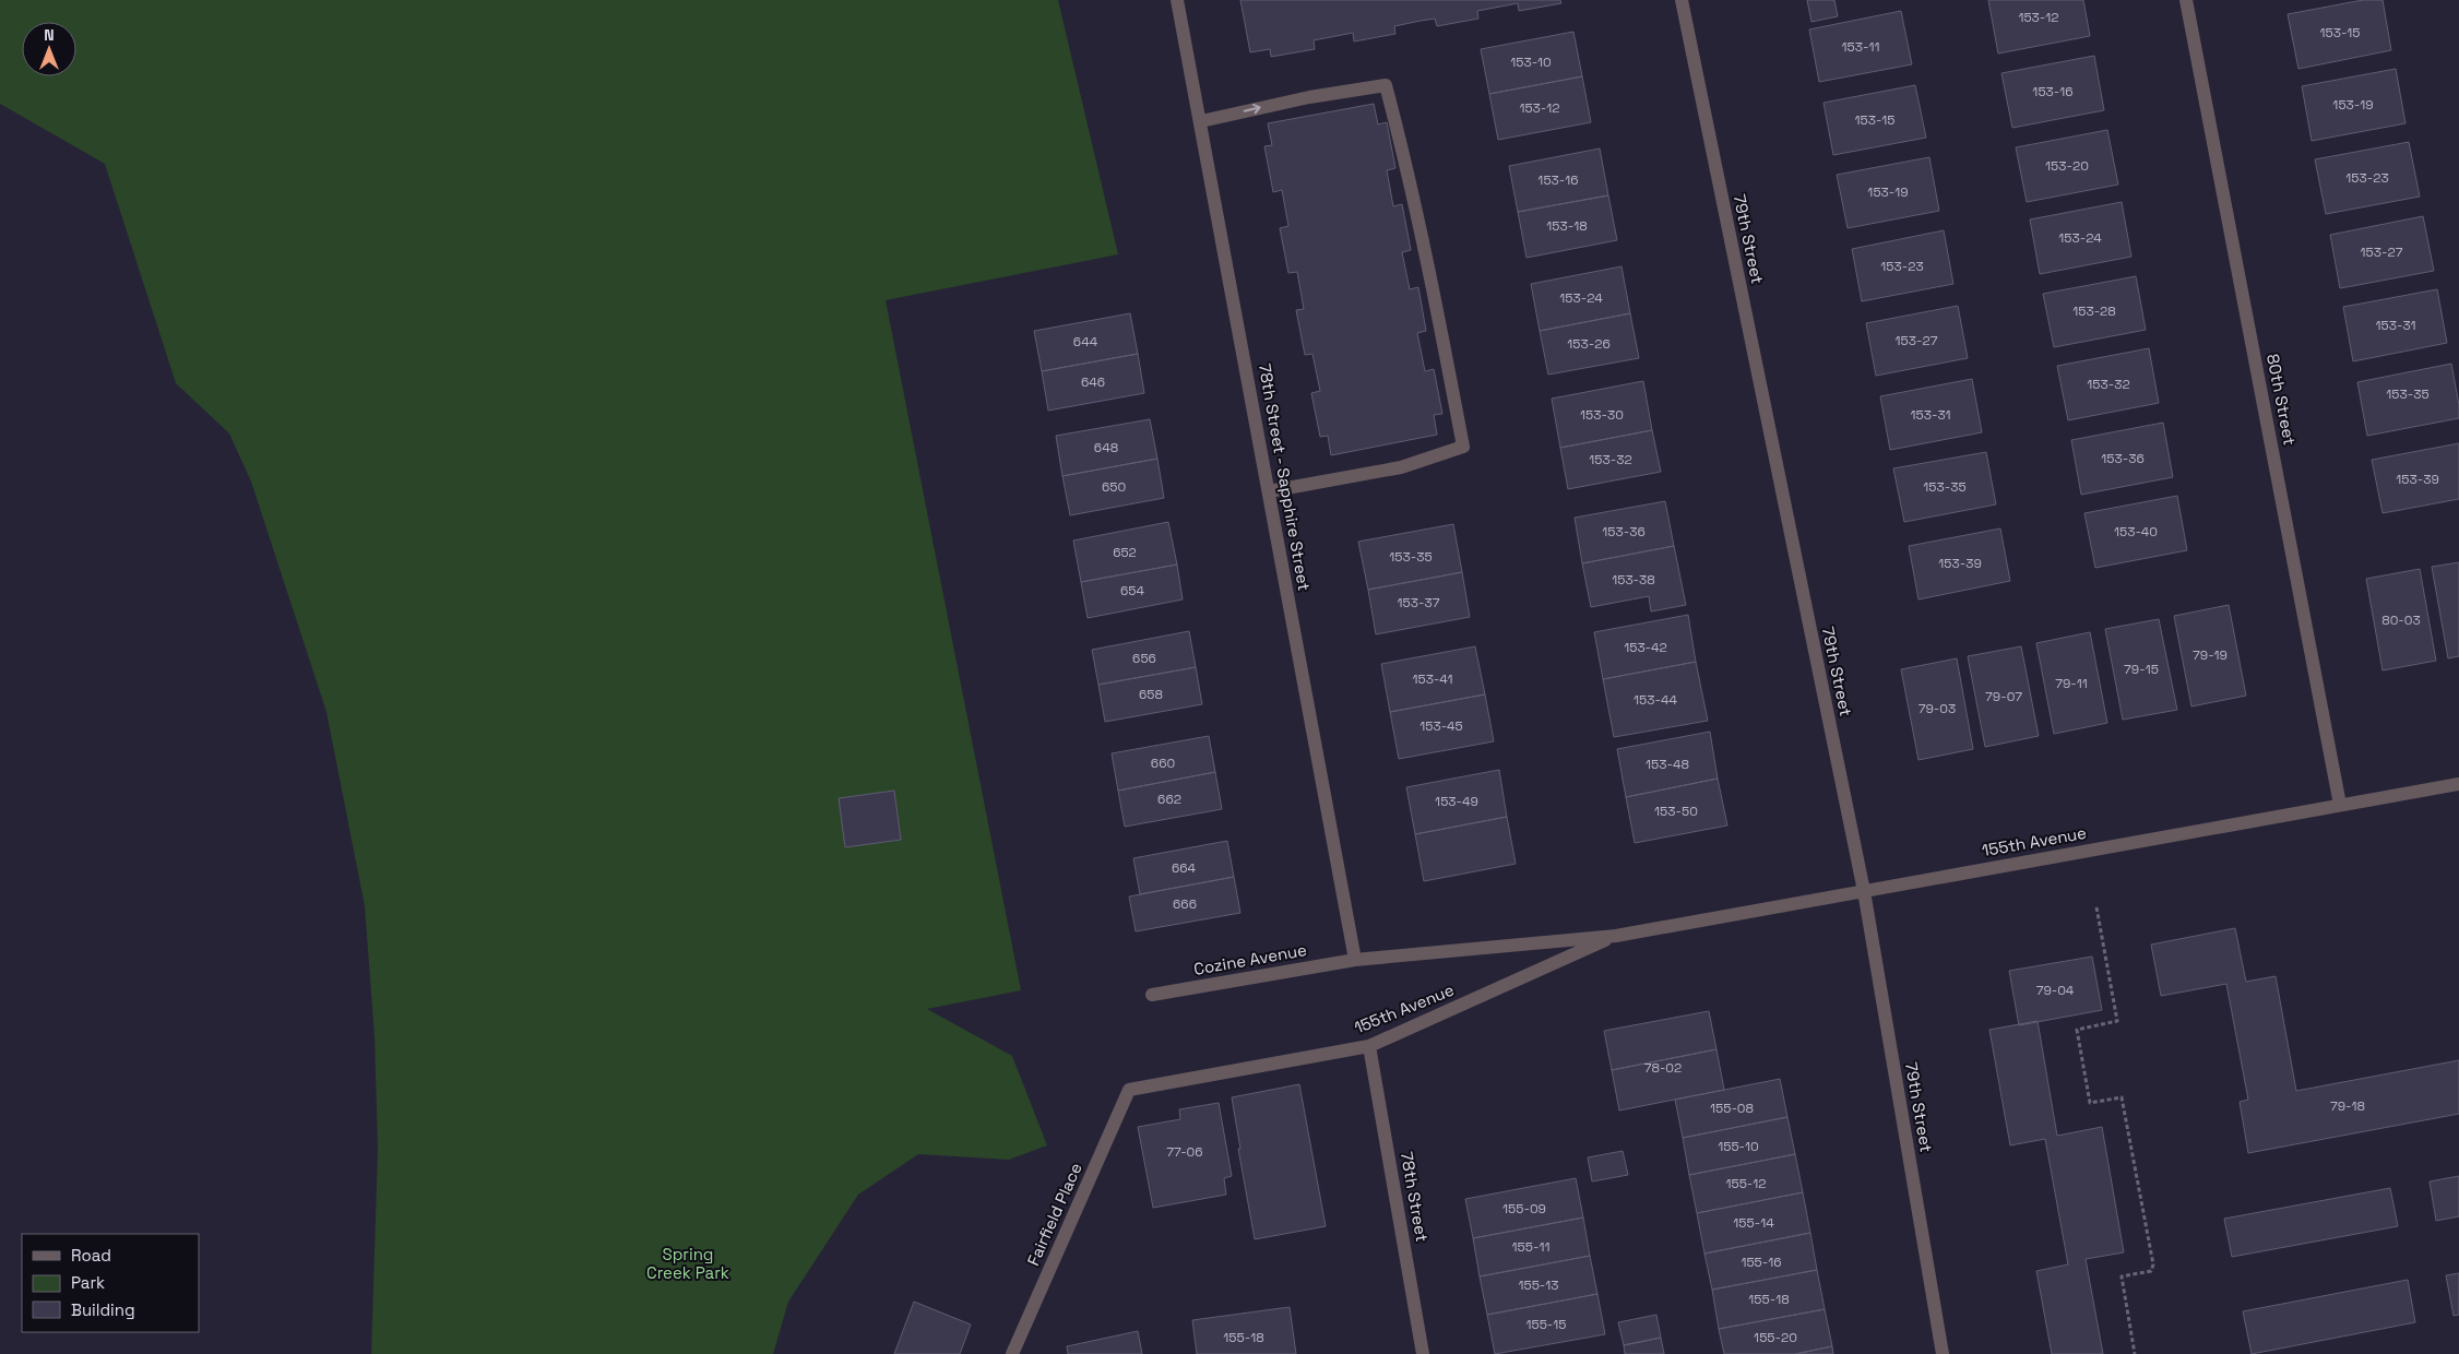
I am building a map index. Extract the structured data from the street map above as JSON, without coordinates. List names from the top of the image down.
{
  "streets": {
    "street": [
      "79th Street",
      "80th Street",
      "78th Street - Sapphire Street",
      "155th Avenue",
      "Cozine Avenue",
      "78th Street",
      "Fairfield Place"
    ]
  },
  "crossings": [
    ["79th Street", "155th Avenue"],
    ["80th Street", "155th Avenue"],
    ["78th Street - Sapphire Street", "155th Avenue"],
    ["78th Street - Sapphire Street", "Cozine Avenue"],
    ["155th Avenue", "Cozine Avenue"],
    ["155th Avenue", "78th Street"],
    ["155th Avenue", "Fairfield Place"]
  ],
  "parks": ["Spring Creek Park"],
  "house_numbers": [
    "153-12",
    "153-15",
    "153-11",
    "153-10",
    "153-16",
    "153-19",
    "153-12",
    "153-15",
    "153-20",
    "153-23",
    "153-16",
    "153-19",
    "153-18",
    "153-24",
    "153-27",
    "153-23",
    "153-24",
    "153-28",
    "153-31",
    "153-27",
    "644",
    "153-26",
    "646",
    "153-32",
    "153-35",
    "153-30",
    "153-31",
    "648",
    "153-36",
    "153-32",
    "153-39",
    "650",
    "153-35",
    "153-36",
    "153-40",
    "652",
    "153-35",
    "153-39",
    "153-38",
    "654",
    "153-37",
    "80-03",
    "153-42",
    "79-19",
    "656",
    "79-15",
    "153-41",
    "79-11",
    "658",
    "79-07",
    "153-44",
    "79-03",
    "153-45",
    "660",
    "153-48",
    "662",
    "153-49",
    "153-50",
    "664",
    "666",
    "79-04",
    "78-02",
    "79-18",
    "155-08",
    "155-10",
    "77-06",
    "155-12",
    "155-09",
    "155-14",
    "155-11",
    "155-16",
    "155-13",
    "155-18",
    "155-15",
    "155-18",
    "155-20"
  ],
  "legend": ["Road", "Park", "Building"],
  "north": "top"
}
